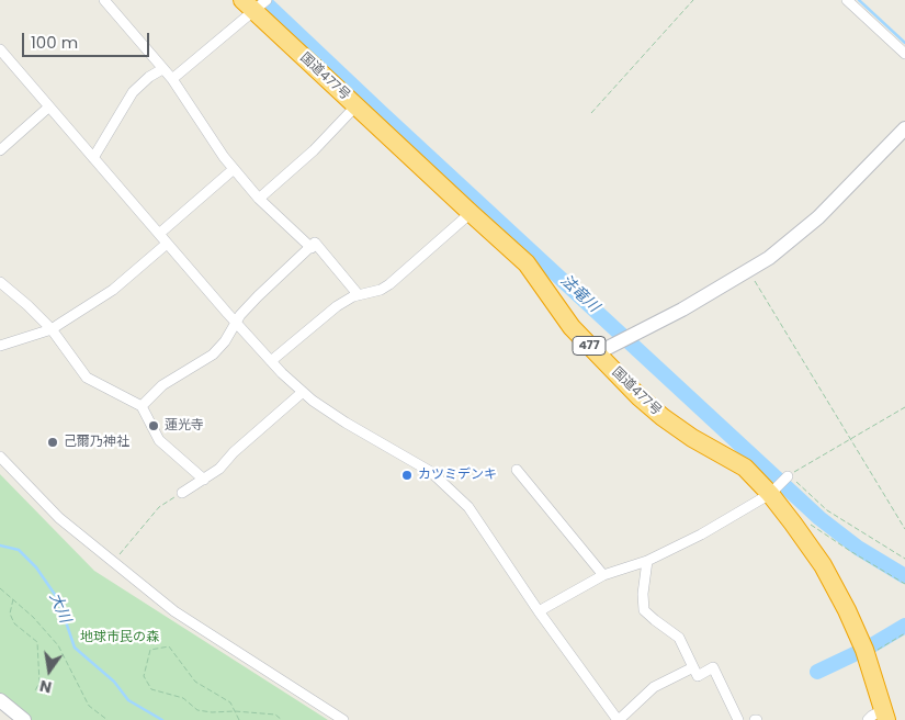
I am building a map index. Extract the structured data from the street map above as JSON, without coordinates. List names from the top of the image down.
{
  "streets": {
    "highway": ["国道477号", "477"]
  },
  "water": ["法竜川", "大川"],
  "parks": ["地球市民の森"],
  "places": ["蓮光寺", "己爾乃神社", "カツミデンキ"],
  "scale_bar": "100 m",
  "north": "bottom"
}
